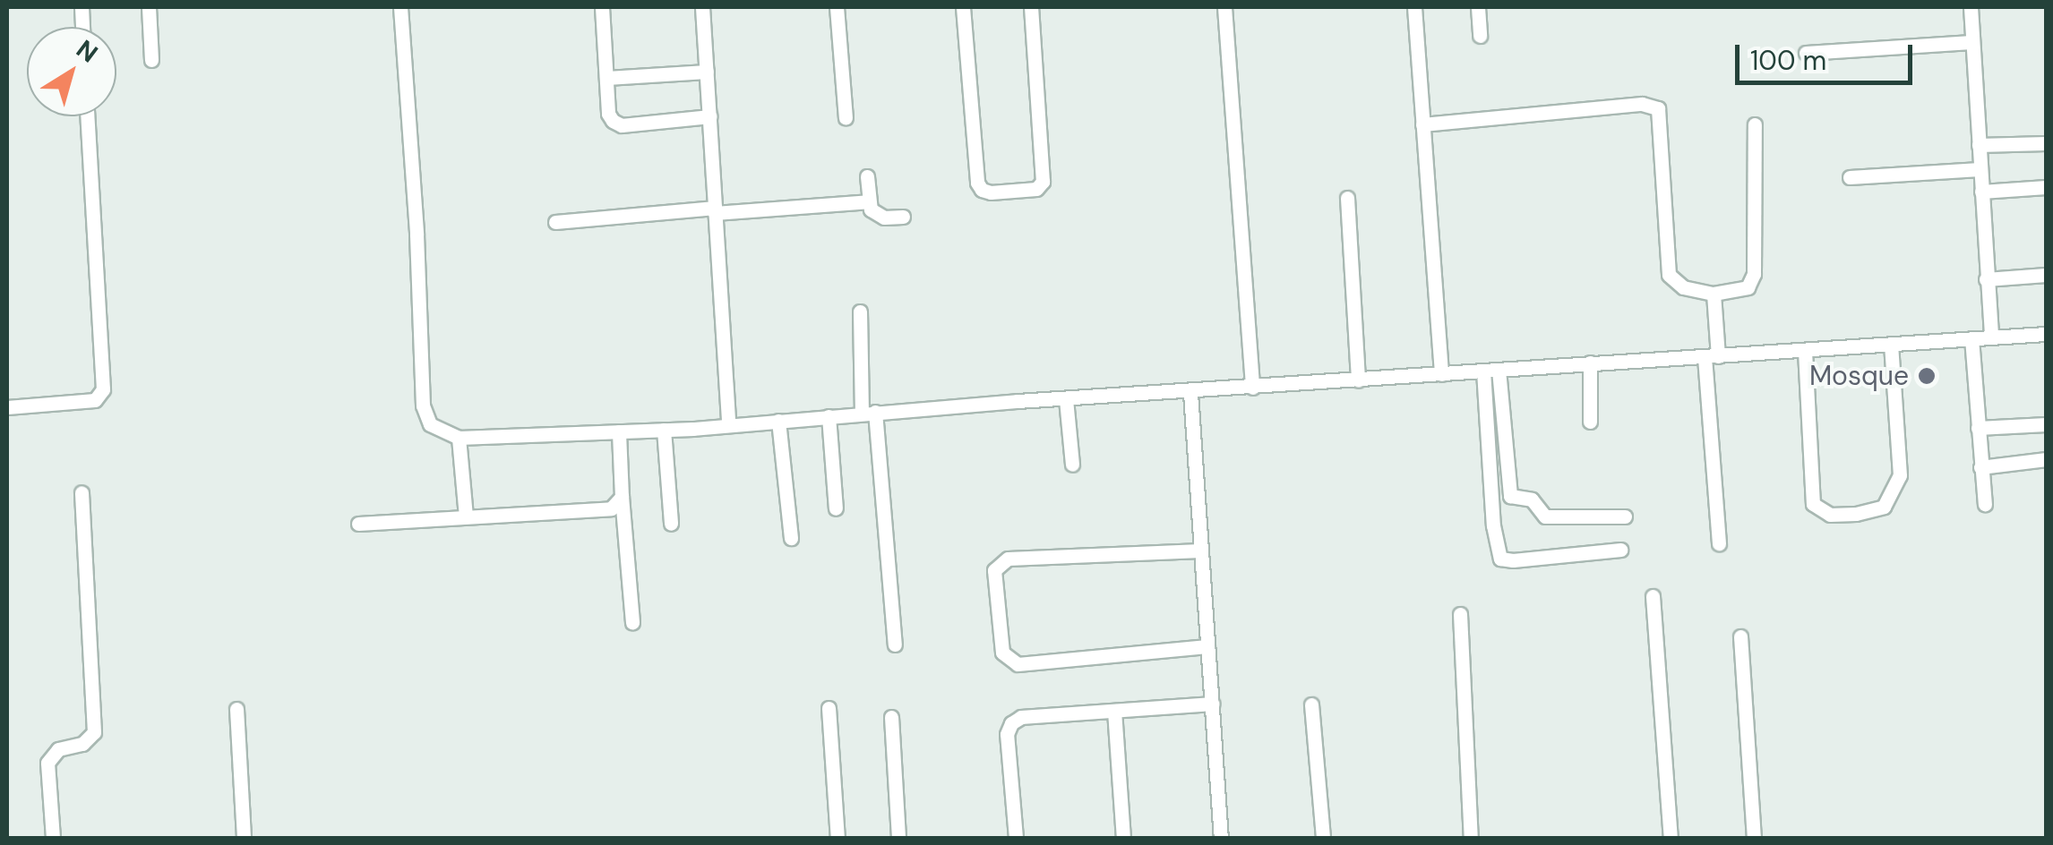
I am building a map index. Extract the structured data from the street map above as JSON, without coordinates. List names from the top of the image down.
{
  "places": ["Mosque"],
  "scale_bar": "100 m",
  "north": "top right"
}
